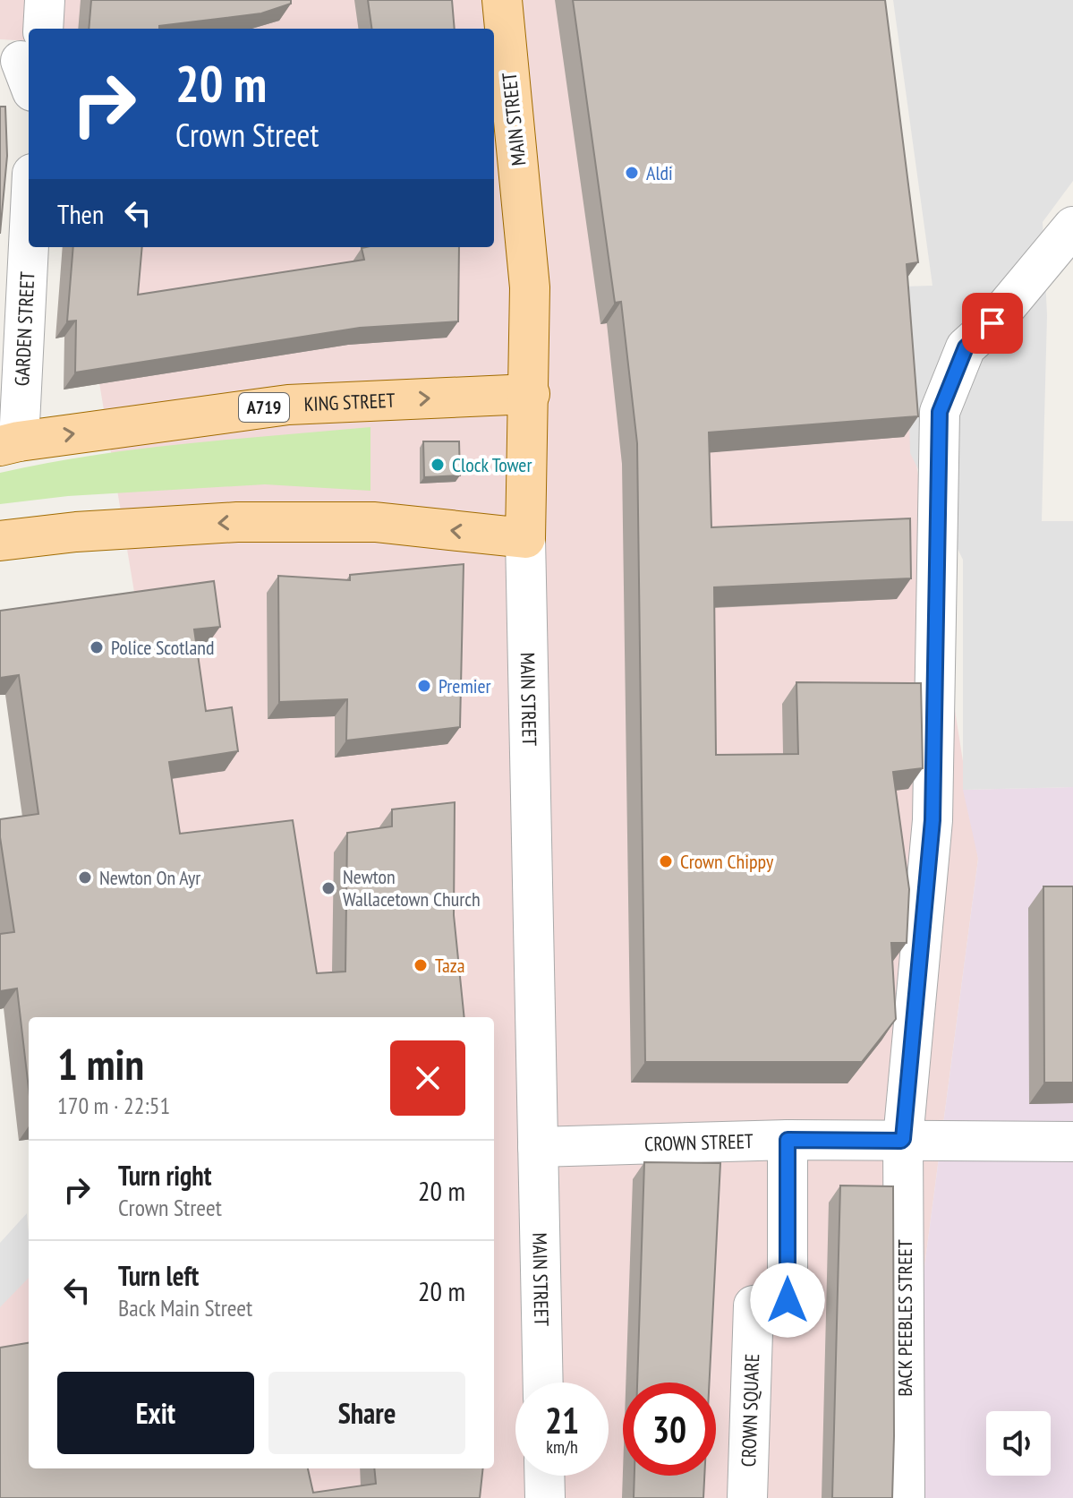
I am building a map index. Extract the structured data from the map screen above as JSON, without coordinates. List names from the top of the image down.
{
  "streets": {
    "main road": ["MAIN STREET", "KING STREET", "A719"],
    "street": [
      "GARDEN STREET",
      "CROWN STREET",
      "BACK PEEBLES STREET",
      "CROWN SQUARE"
    ]
  },
  "crossings": [
    ["MAIN STREET", "KING STREET"],
    ["MAIN STREET", "CROWN STREET"],
    ["GARDEN STREET", "KING STREET"],
    ["CROWN STREET", "BACK PEEBLES STREET"],
    ["CROWN STREET", "CROWN SQUARE"]
  ],
  "places": [
    "Aldi",
    "Clock Tower",
    "Police Scotland",
    "Premier",
    "Crown Chippy",
    "Newton On Ayr",
    "Newton Wallacetown Church",
    "Taza"
  ],
  "page": {
    "turn": ["20 m", "Crown Street"],
    "then": "Then",
    "heading": ["1 min", "170 m · 22:51"],
    "list": [
      {
        "name": "Turn right",
        "note": "Crown Street",
        "value": "20 m"
      },
      {
        "name": "Turn left",
        "note": "Back Main Street",
        "value": "20 m"
      }
    ],
    "buttons": ["Exit", "Share"],
    "speed": "21 km/h",
    "limit": "30"
  }
}
